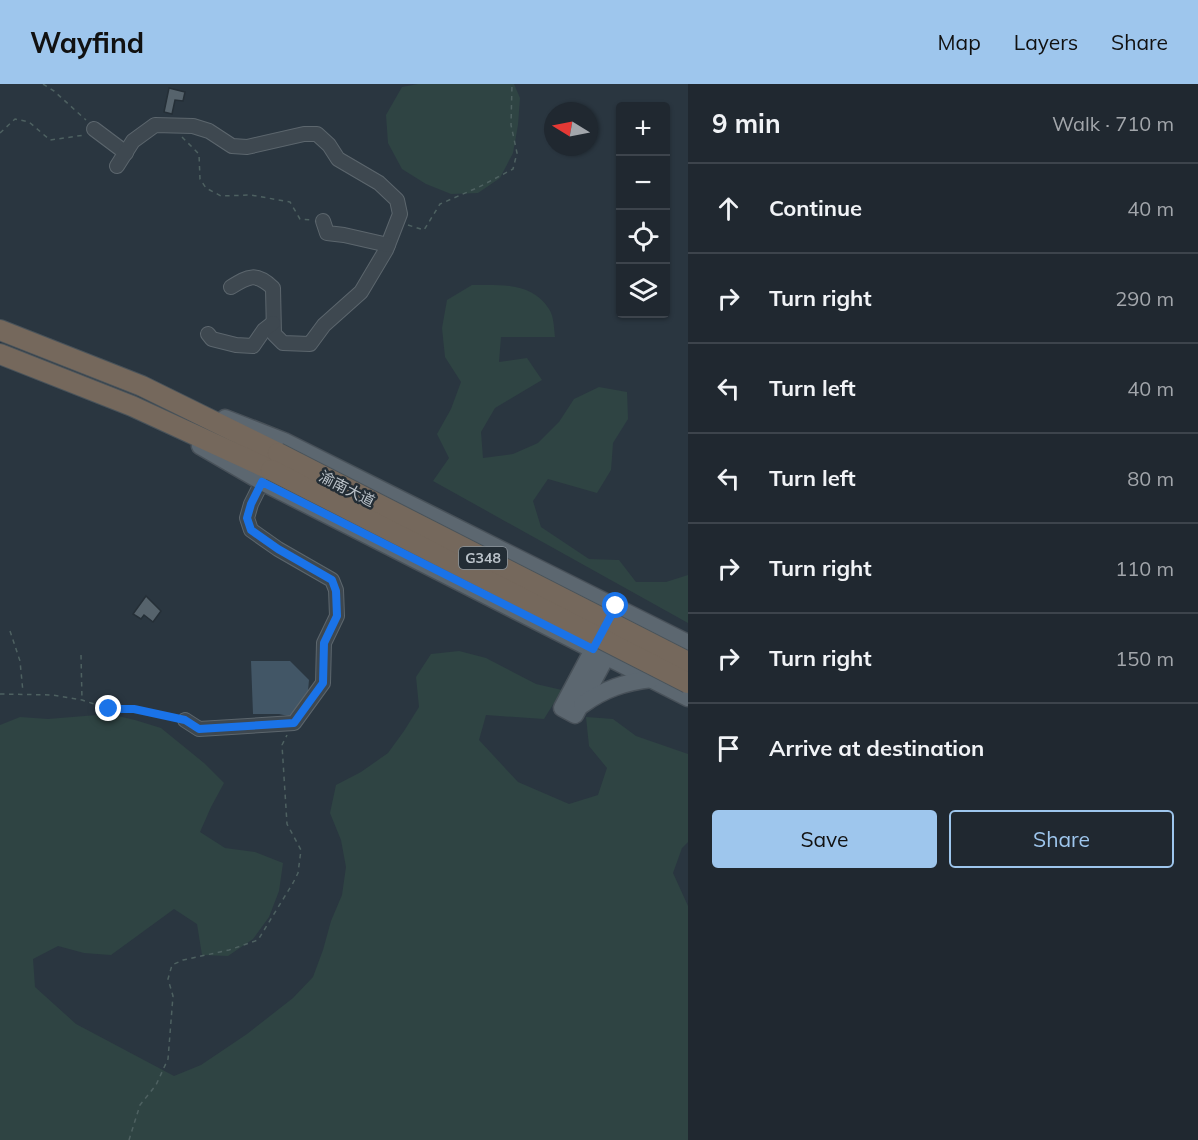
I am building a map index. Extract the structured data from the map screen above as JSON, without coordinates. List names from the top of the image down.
{
  "streets": {
    "highway": ["渝南大道", "G348"]
  },
  "north": "left",
  "page": {
    "header": "Wayfind",
    "nav": ["Map", "Layers", "Share"],
    "heading": ["9 min", "Walk · 710 m"],
    "map_buttons": ["+", "−"],
    "list": [
      ["Continue", "40 m"],
      ["Turn right", "290 m"],
      ["Turn left", "40 m"],
      ["Turn left", "80 m"],
      ["Turn right", "110 m"],
      ["Turn right", "150 m"],
      "Arrive at destination"
    ],
    "buttons": ["Save", "Share"]
  }
}
